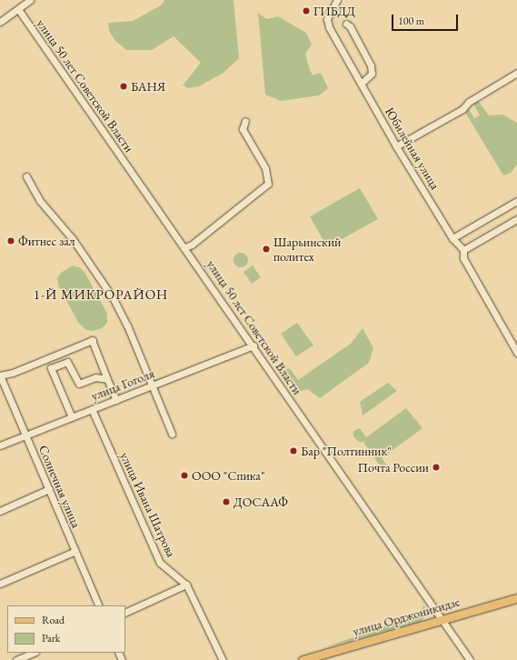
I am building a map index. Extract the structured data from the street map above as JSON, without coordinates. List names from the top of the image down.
{
  "streets": {
    "main road": ["улица Орджоникидзе"],
    "street": [
      "улица 50 лет Советской Власти",
      "Юбилейная улица",
      "улица Гоголя",
      "Солнечная улица",
      "улица Ивана Шатрова"
    ]
  },
  "crossings": [
    ["улица 50 лет Советской Власти", "улица Гоголя"],
    ["улица 50 лет Советской Власти", "улица Орджоникидзе"],
    ["улица Гоголя", "Солнечная улица"],
    ["улица Гоголя", "улица Ивана Шатрова"]
  ],
  "districts": ["1-Й МИКРОРАЙОН"],
  "places": [
    "ГИБДД",
    "БАНЯ",
    "Фитнес зал",
    "Шарьинский политех",
    "Бар \"Полтинник\"",
    "Почта России",
    "ООО \"Спика\"",
    "ДОСААФ"
  ],
  "legend": ["Road", "Park"],
  "scale_bar": "100 m"
}
